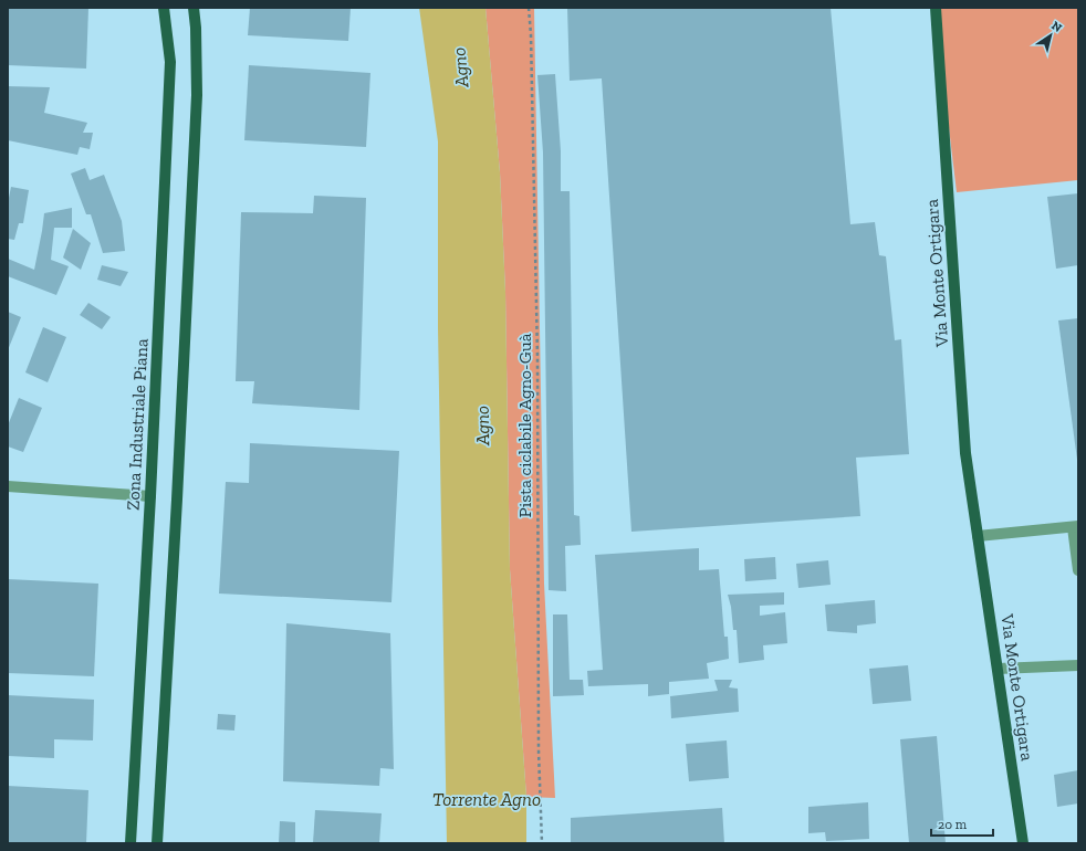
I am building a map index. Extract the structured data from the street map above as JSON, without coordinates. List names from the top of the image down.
{
  "streets": {
    "main road": ["Via Monte Ortigara", "Zona Industriale Piana"],
    "path": ["Pista ciclabile Agno-Guà"]
  },
  "water": ["Agno", "Torrente Agno"],
  "scale_bar": "20 m",
  "north": "top right"
}
